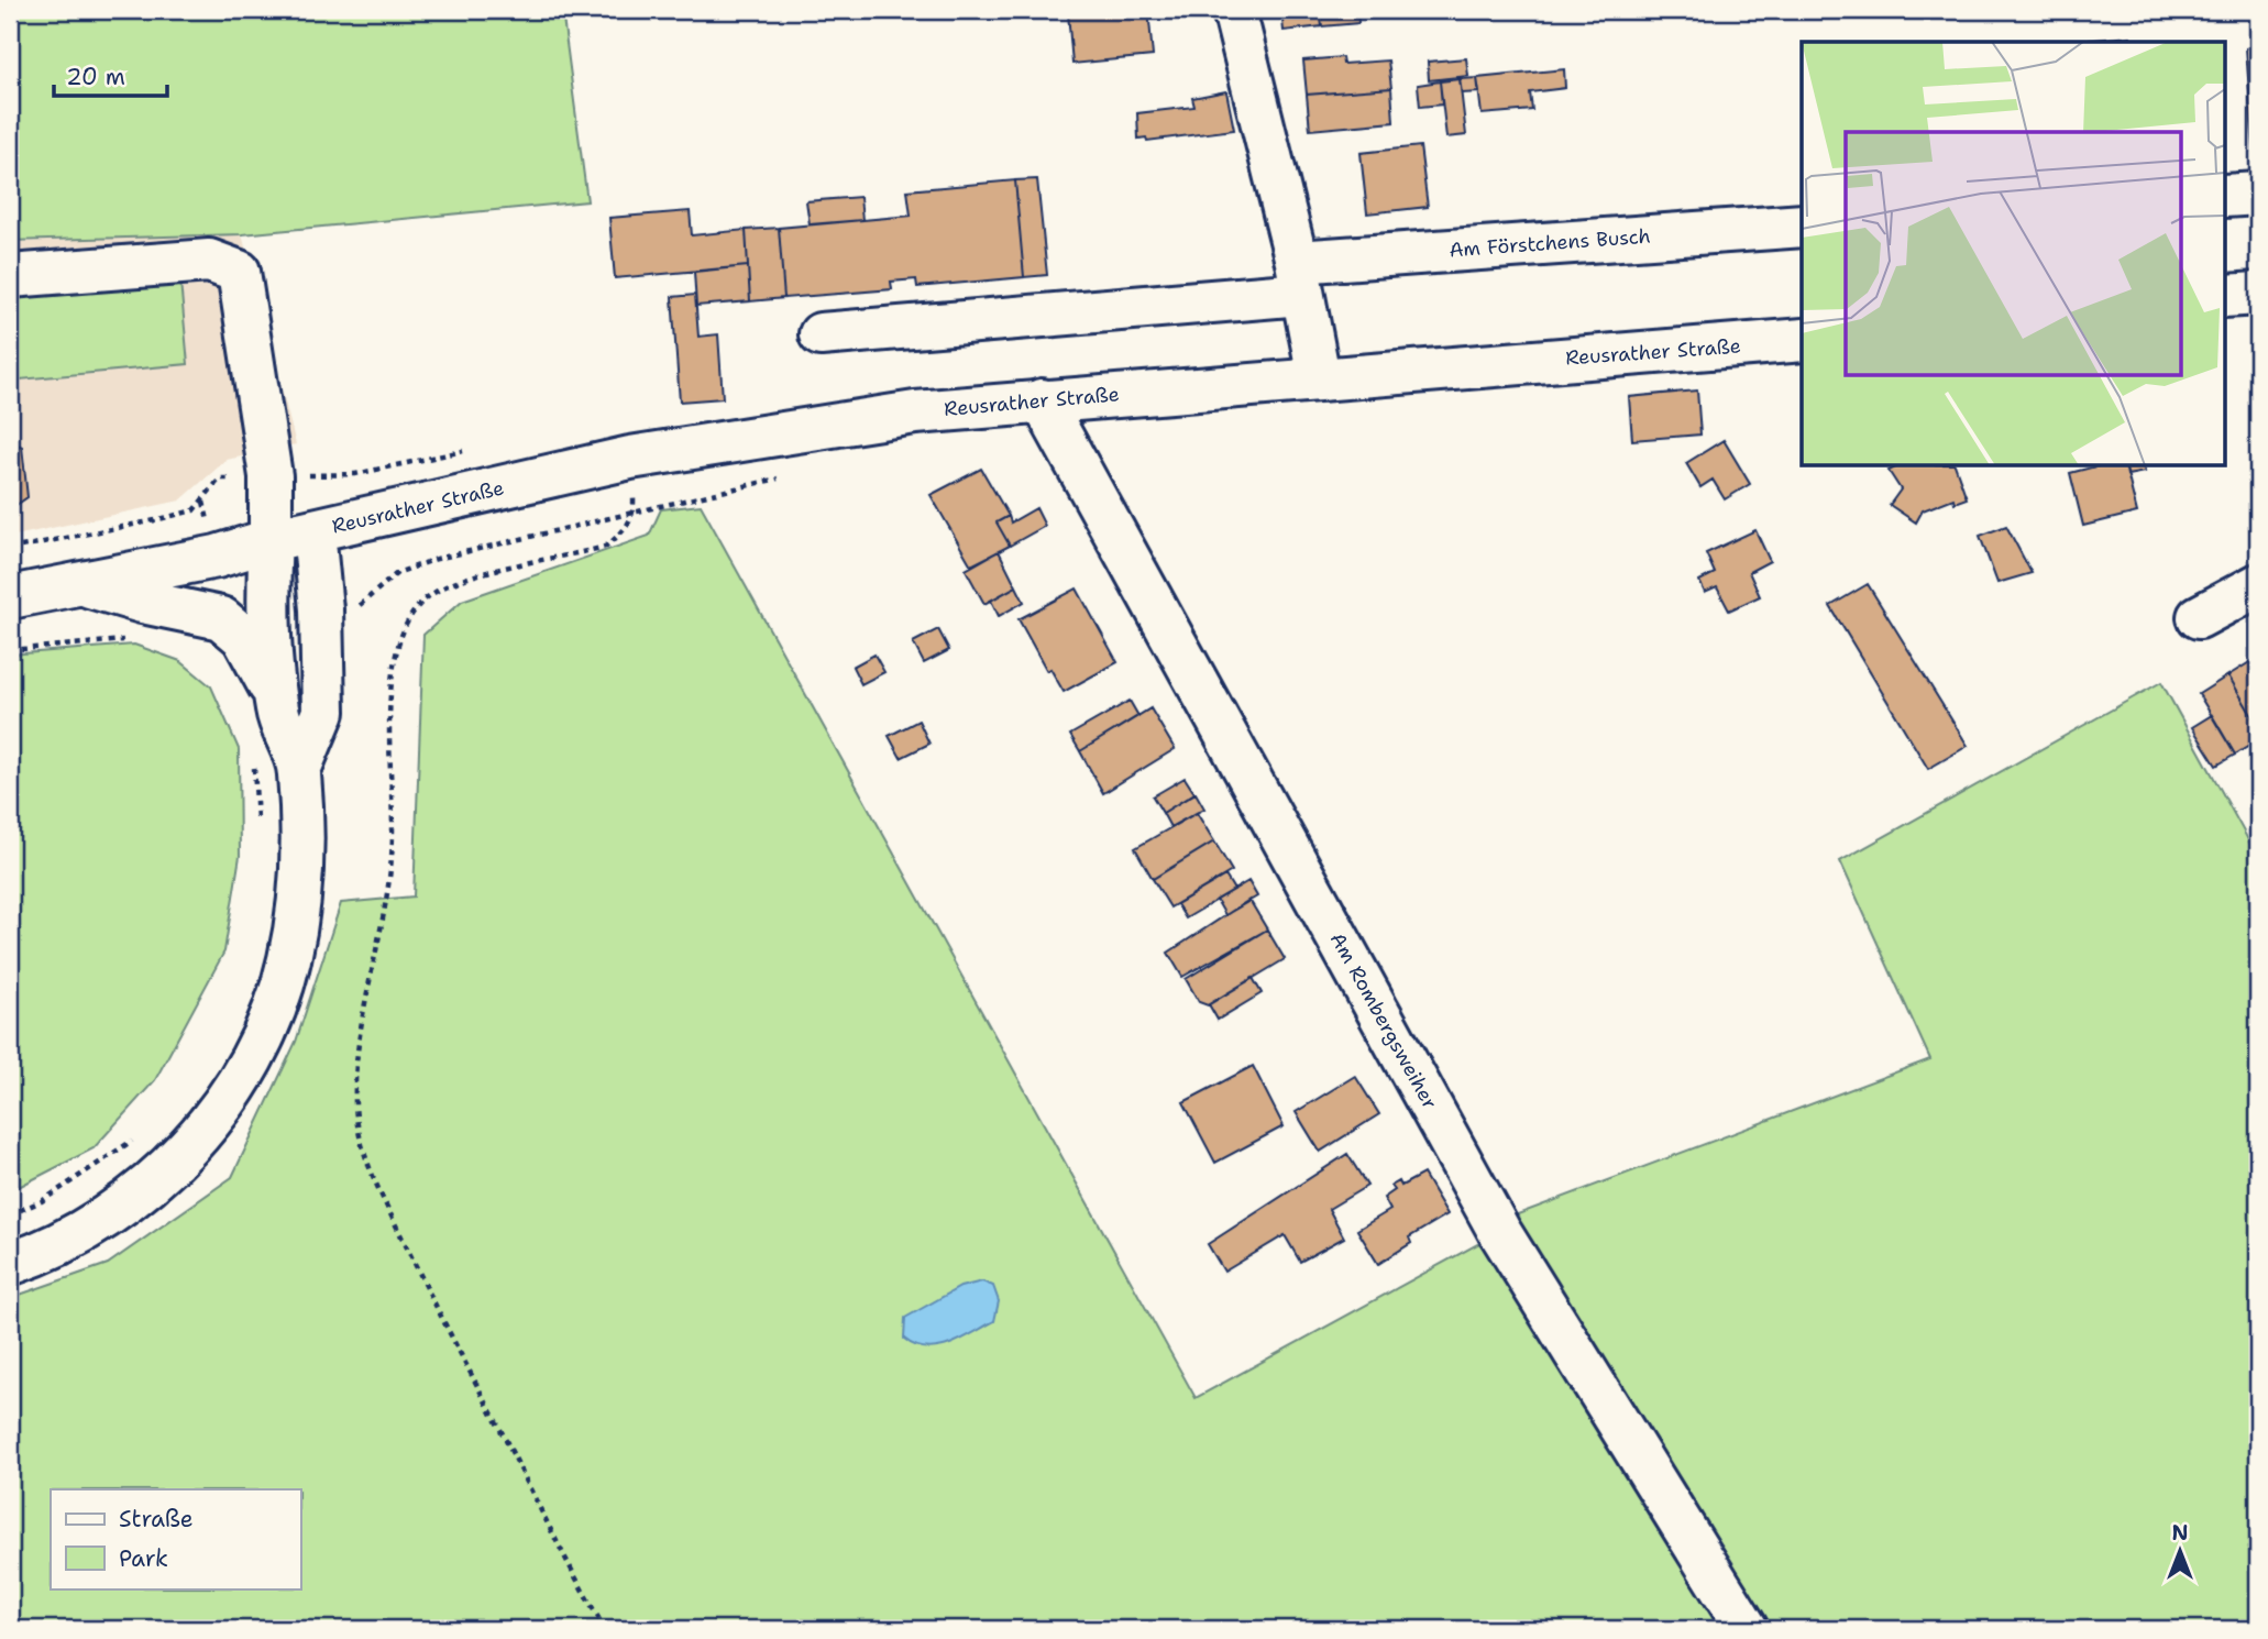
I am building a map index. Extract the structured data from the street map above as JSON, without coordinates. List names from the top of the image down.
{
  "streets": {
    "main road": ["Am Förstchens Busch", "Reusrather Straße", "Am Rombergsweiher"]
  },
  "crossings": [
    ["Reusrather Straße", "Am Rombergsweiher"]
  ],
  "legend": ["Straße", "Park"],
  "scale_bar": "20 m",
  "north": "top"
}
